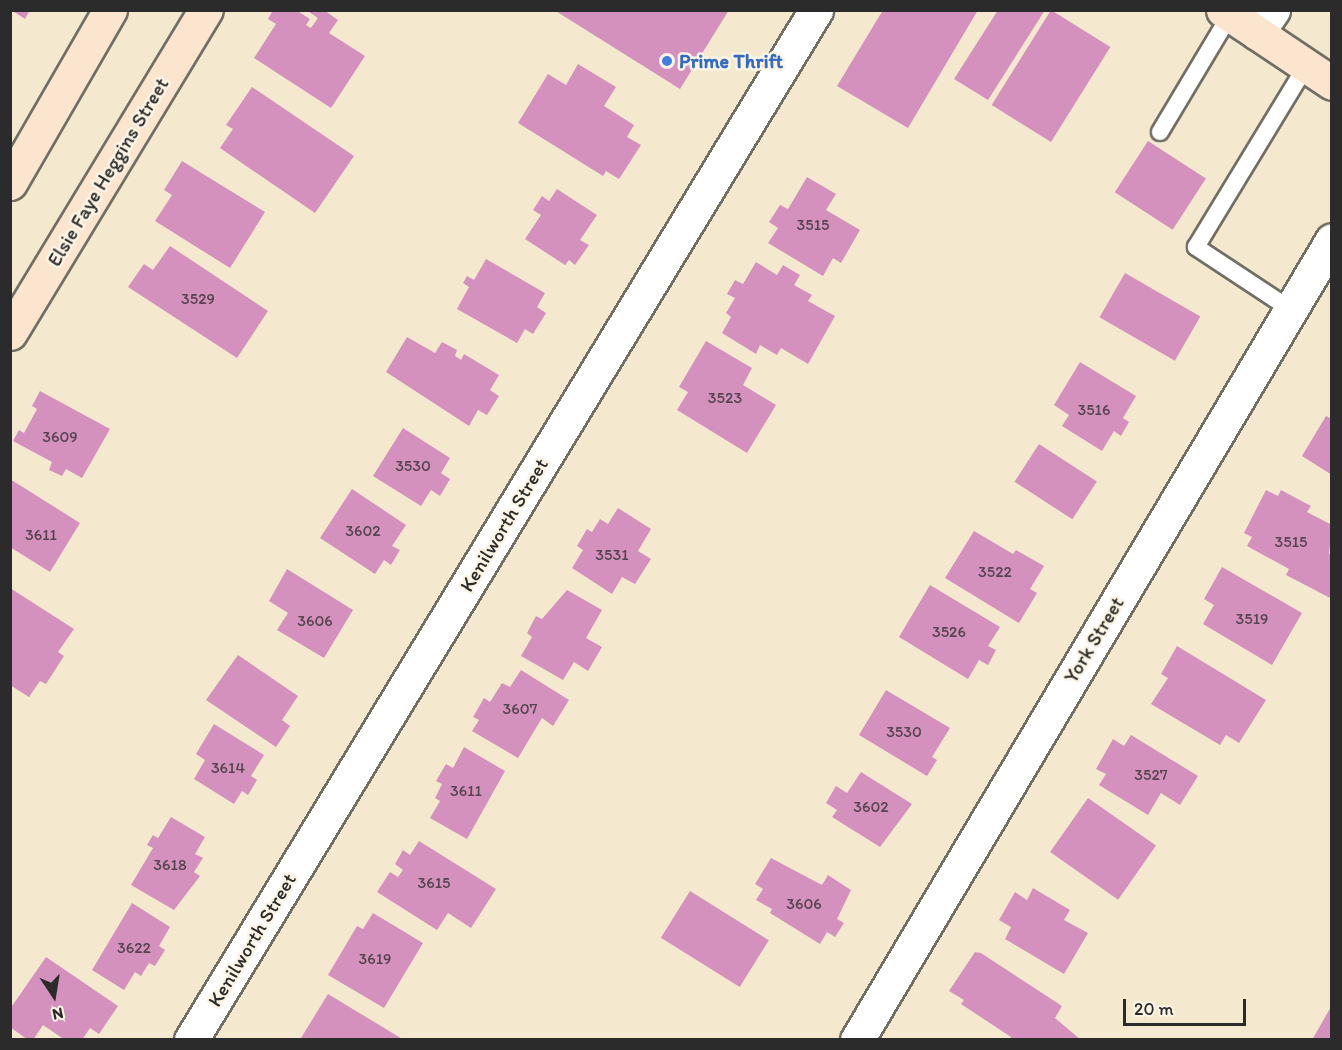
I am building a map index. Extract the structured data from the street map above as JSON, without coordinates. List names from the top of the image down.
{
  "streets": {
    "main road": ["Elsie Faye Heggins Street"],
    "street": ["Kenilworth Street", "York Street"]
  },
  "places": ["Prime Thrift"],
  "house_numbers": [
    "3515",
    "3529",
    "3523",
    "3516",
    "3609",
    "3530",
    "3602",
    "3611",
    "3515",
    "3531",
    "3522",
    "3519",
    "3606",
    "3526",
    "3607",
    "3530",
    "3614",
    "3527",
    "3611",
    "3602",
    "3618",
    "3615",
    "3606",
    "3622",
    "3619"
  ],
  "scale_bar": "20 m",
  "north": "bottom"
}
